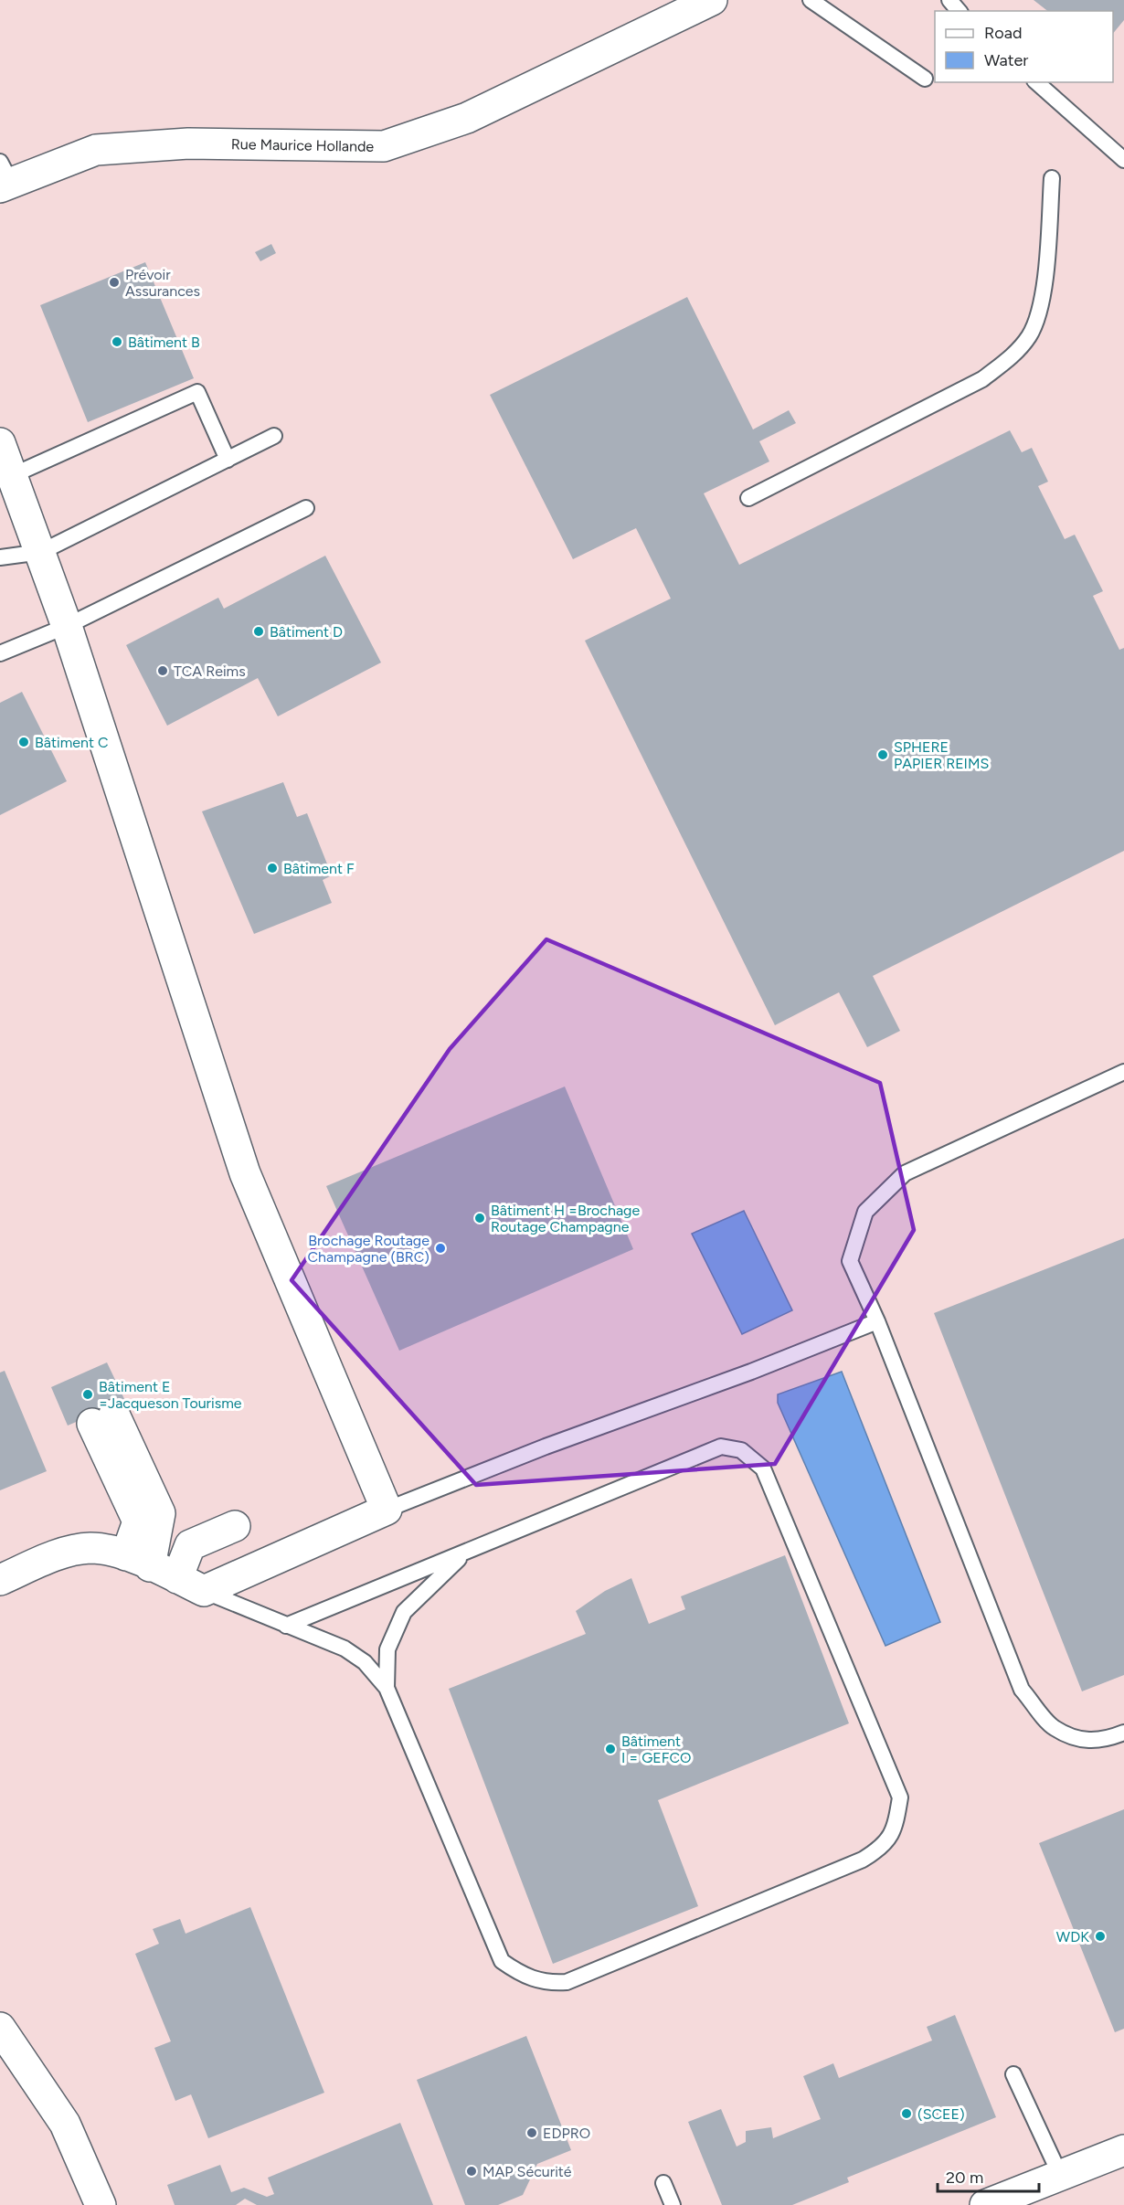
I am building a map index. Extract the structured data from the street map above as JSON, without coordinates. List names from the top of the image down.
{
  "streets": {
    "street": ["Rue Maurice Hollande"]
  },
  "places": [
    "Prévoir Assurances",
    "Bâtiment B",
    "Bâtiment D",
    "TCA Reims",
    "Bâtiment C",
    "SPHERE PAPIER REIMS",
    "Bâtiment F",
    "Bâtiment H =Brochage Routage Champagne",
    "Brochage Routage Champagne (BRC)",
    "Bâtiment E =Jacqueson Tourisme",
    "Bâtiment I = GEFCO",
    "WDK",
    "(SCEE)",
    "EDPRO",
    "MAP Sécurité"
  ],
  "legend": ["Road", "Water"],
  "scale_bar": "20 m"
}
